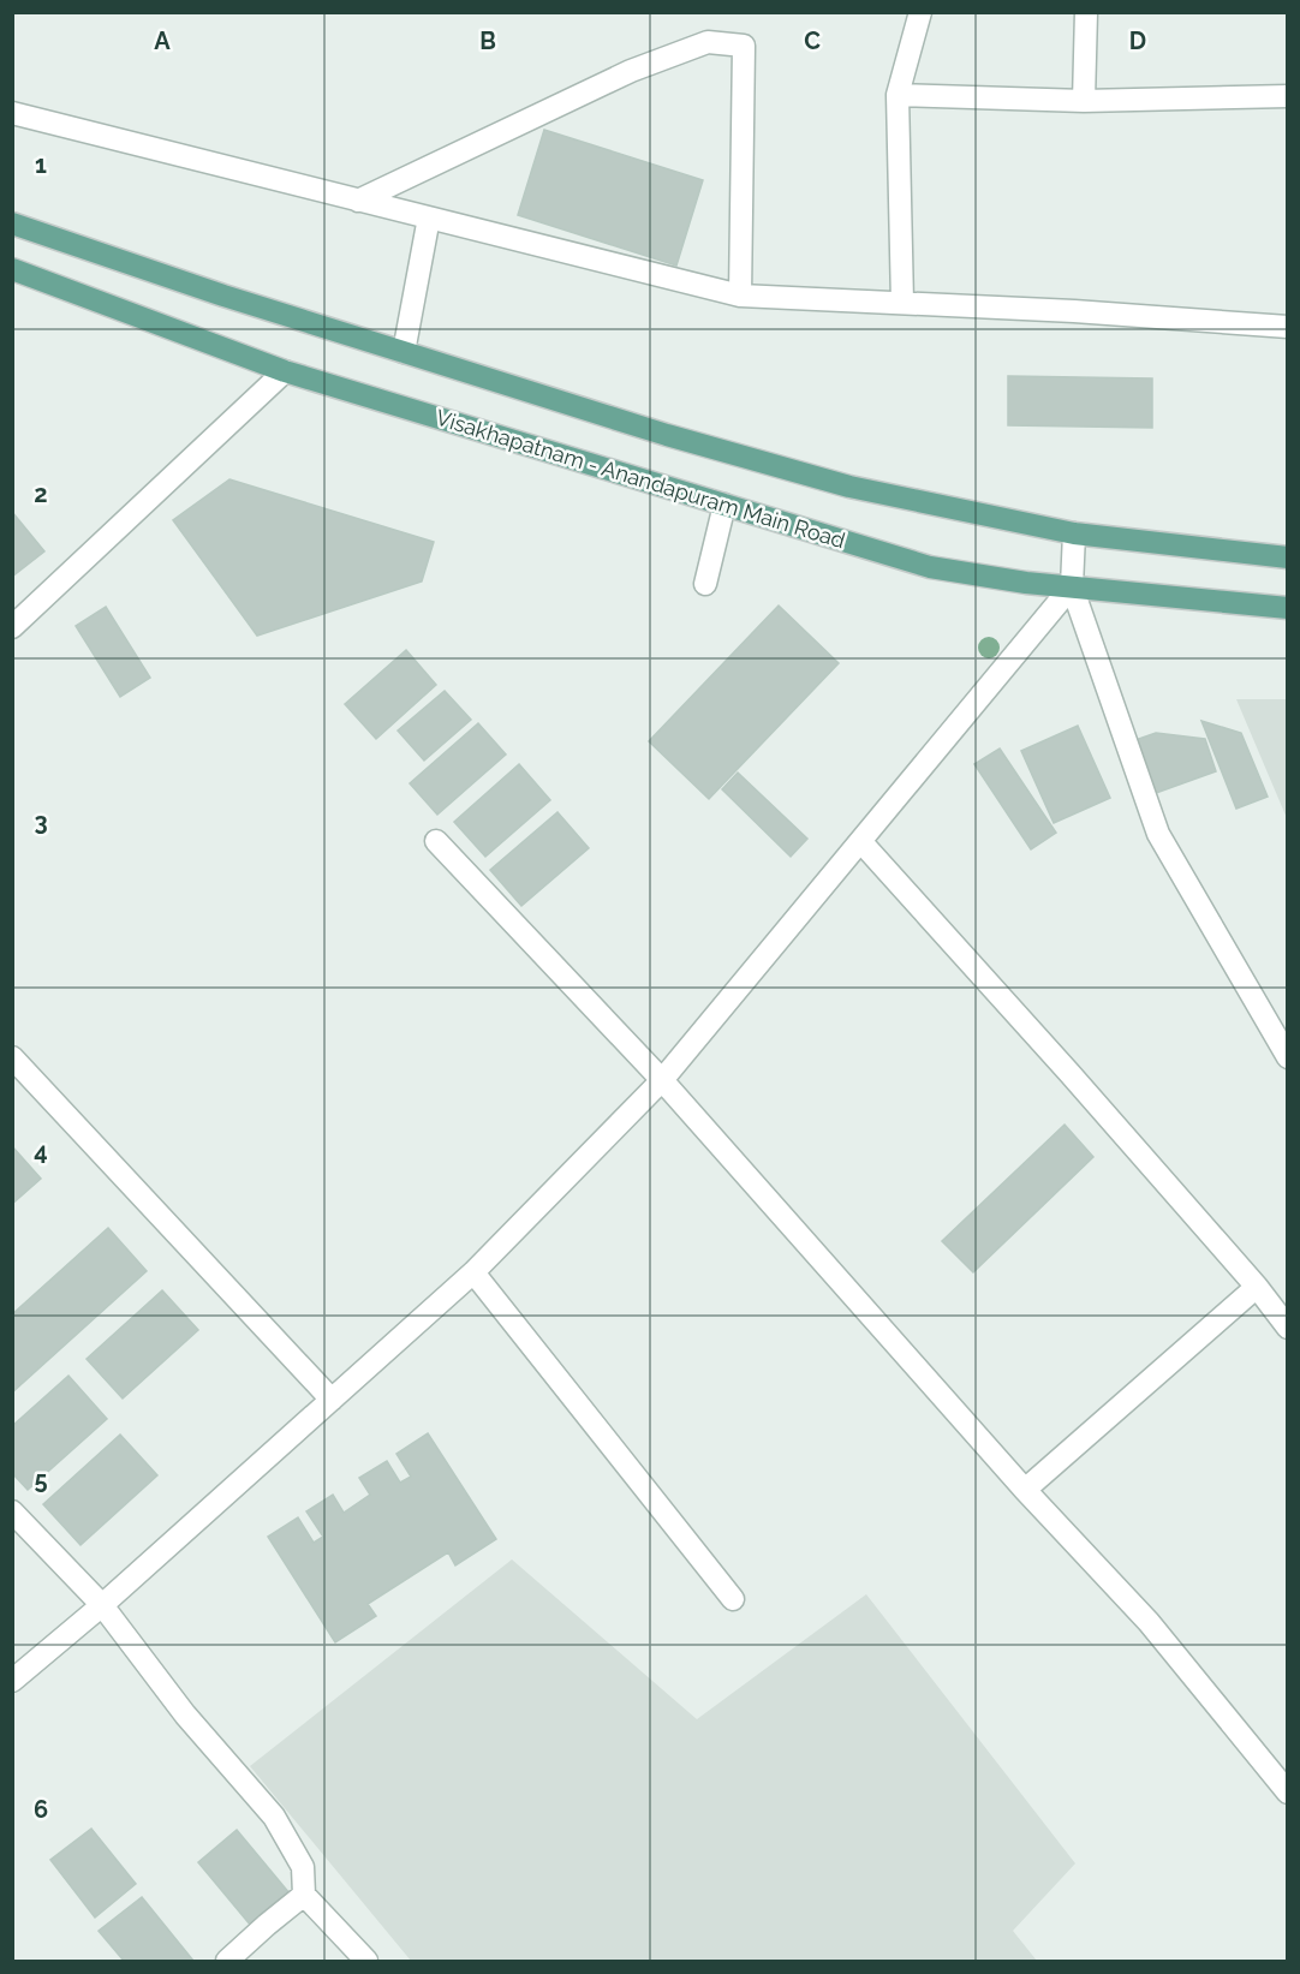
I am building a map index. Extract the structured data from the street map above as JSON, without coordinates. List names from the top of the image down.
{
  "streets": {
    "main road": ["Visakhapatnam - Anandapuram Main Road"]
  },
  "grid": {
    "columns": [
      "A",
      "B",
      "C",
      "D"
    ],
    "rows": [
      "1",
      "2",
      "3",
      "4",
      "5",
      "6"
    ]
  }
}
